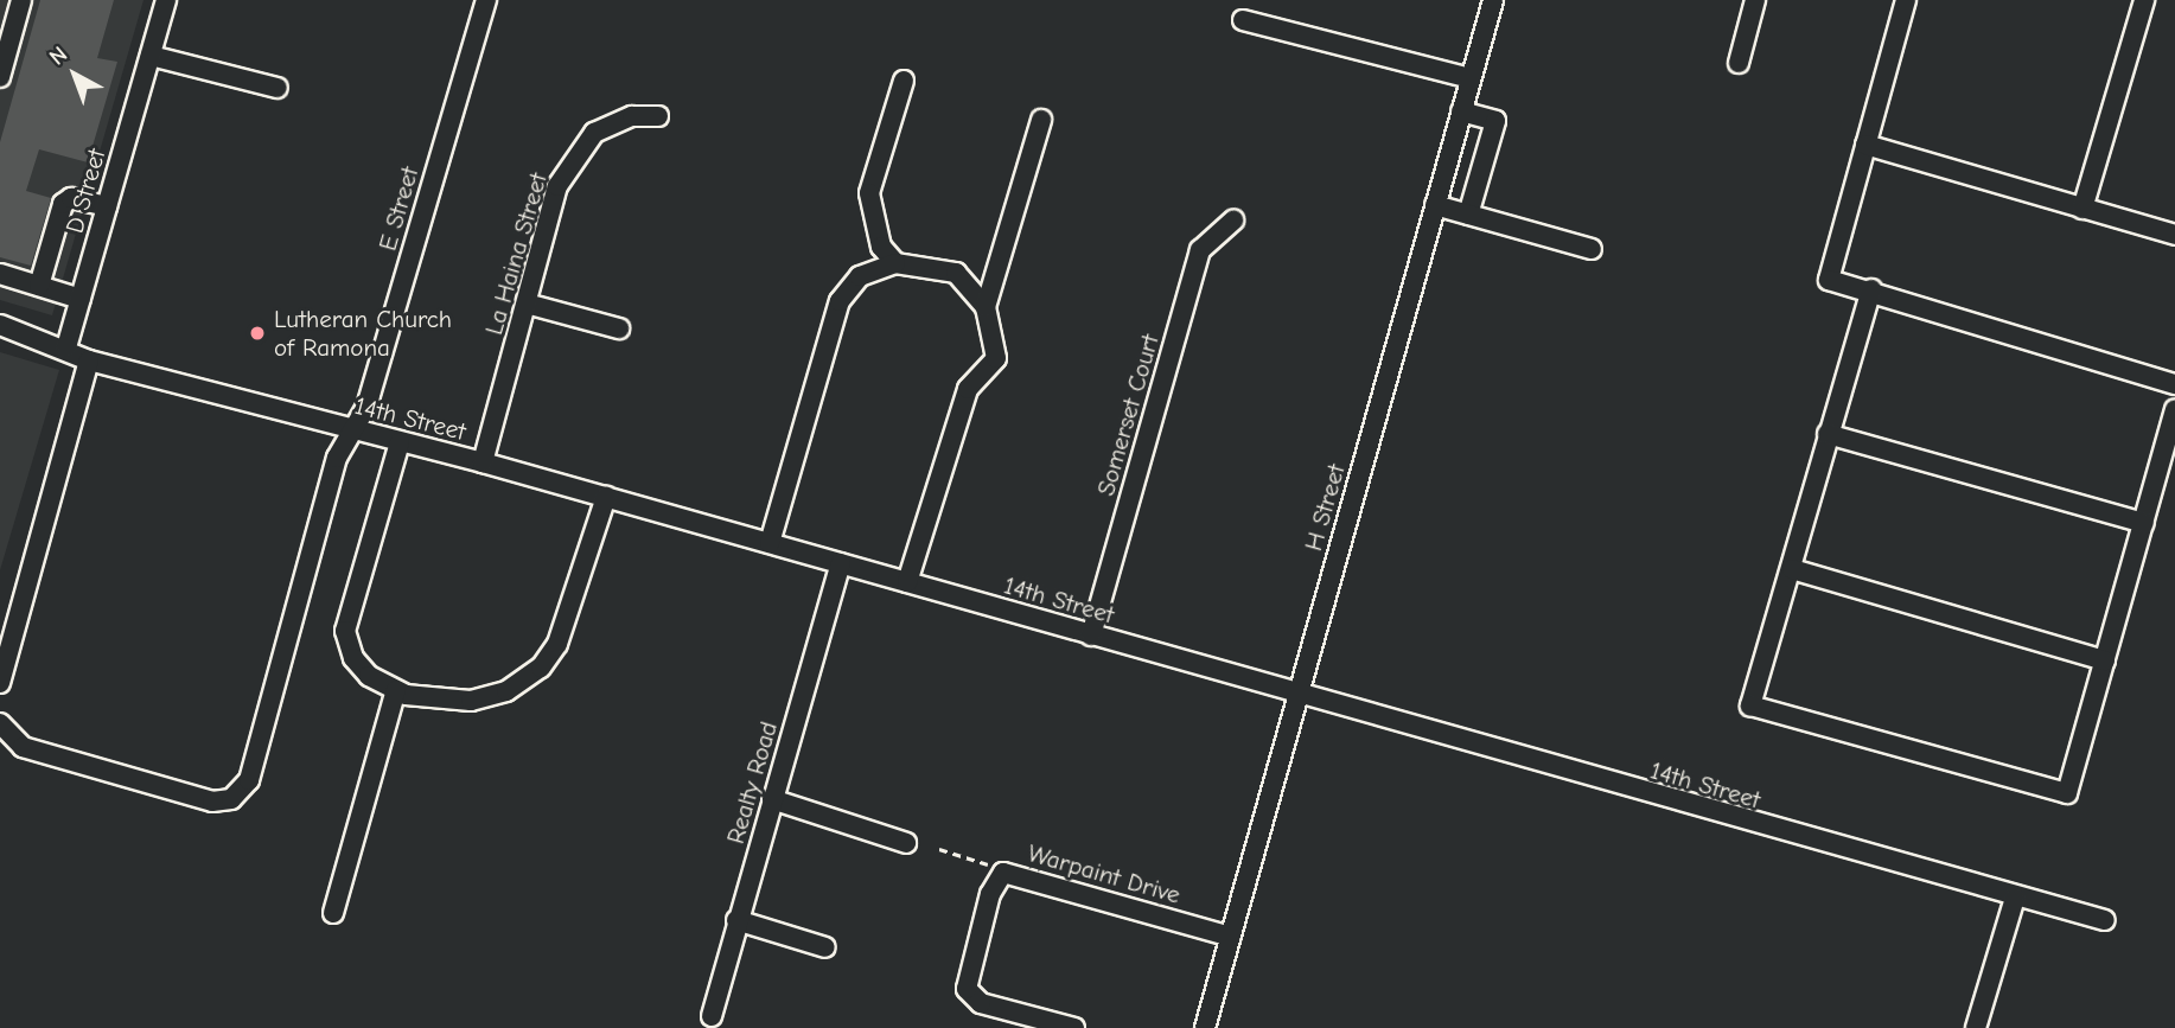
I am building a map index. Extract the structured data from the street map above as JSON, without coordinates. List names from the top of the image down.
{
  "streets": {
    "street": [
      "D Street",
      "E Street",
      "La Haina Street",
      "Somerset Court",
      "14th Street",
      "H Street",
      "Realty Road",
      "Warpaint Drive"
    ]
  },
  "crossings": [
    ["D Street", "14th Street"],
    ["E Street", "14th Street"],
    ["La Haina Street", "14th Street"],
    ["Somerset Court", "14th Street"],
    ["14th Street", "H Street"],
    ["14th Street", "Realty Road"],
    ["H Street", "Warpaint Drive"]
  ],
  "places": ["Lutheran Church of Ramona"],
  "north": "top left"
}
